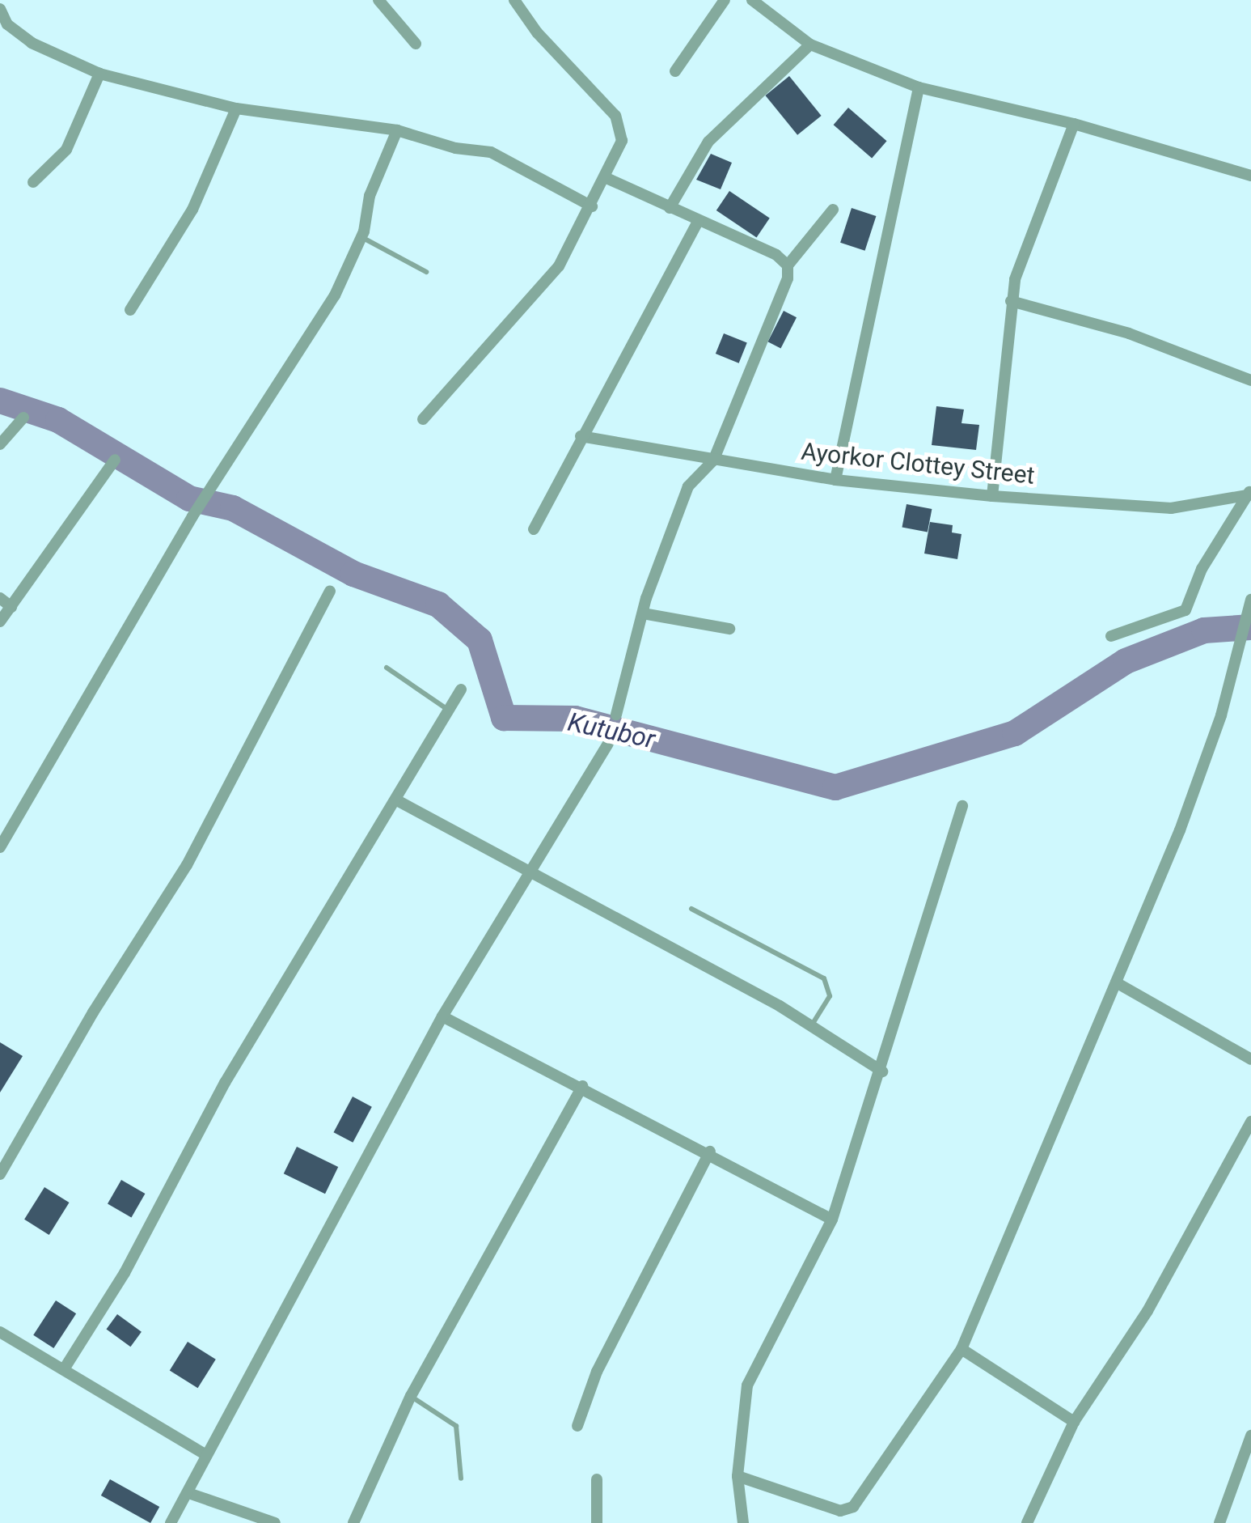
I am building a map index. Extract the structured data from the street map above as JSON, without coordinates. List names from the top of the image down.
{
  "streets": {
    "street": ["Ayorkor Clottey Street"]
  },
  "water": ["Kutubor"]
}
